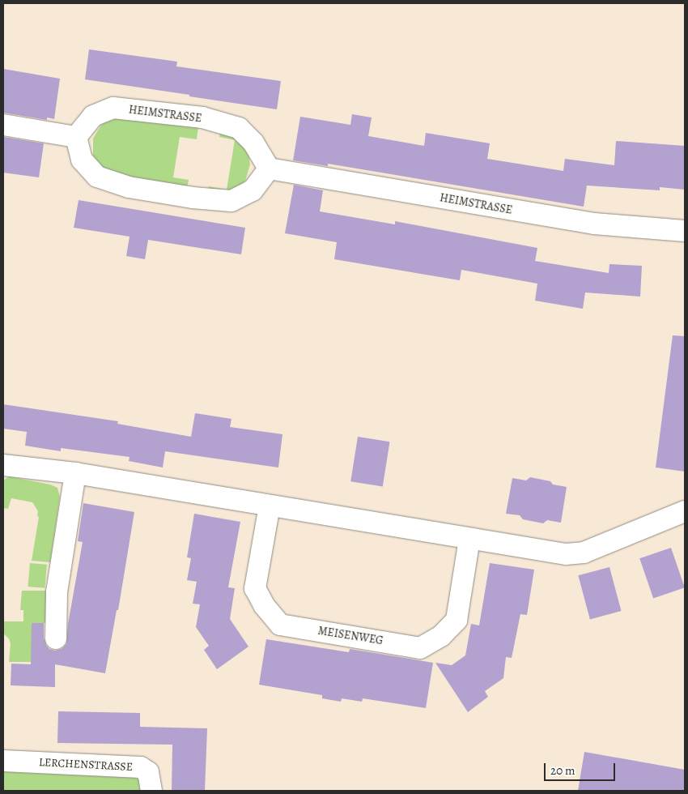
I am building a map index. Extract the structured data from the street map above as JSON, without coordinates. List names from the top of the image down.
{
  "streets": {
    "street": ["HEIMSTRASSE", "MEISENWEG", "LERCHENSTRASSE"]
  },
  "scale_bar": "20 m"
}
